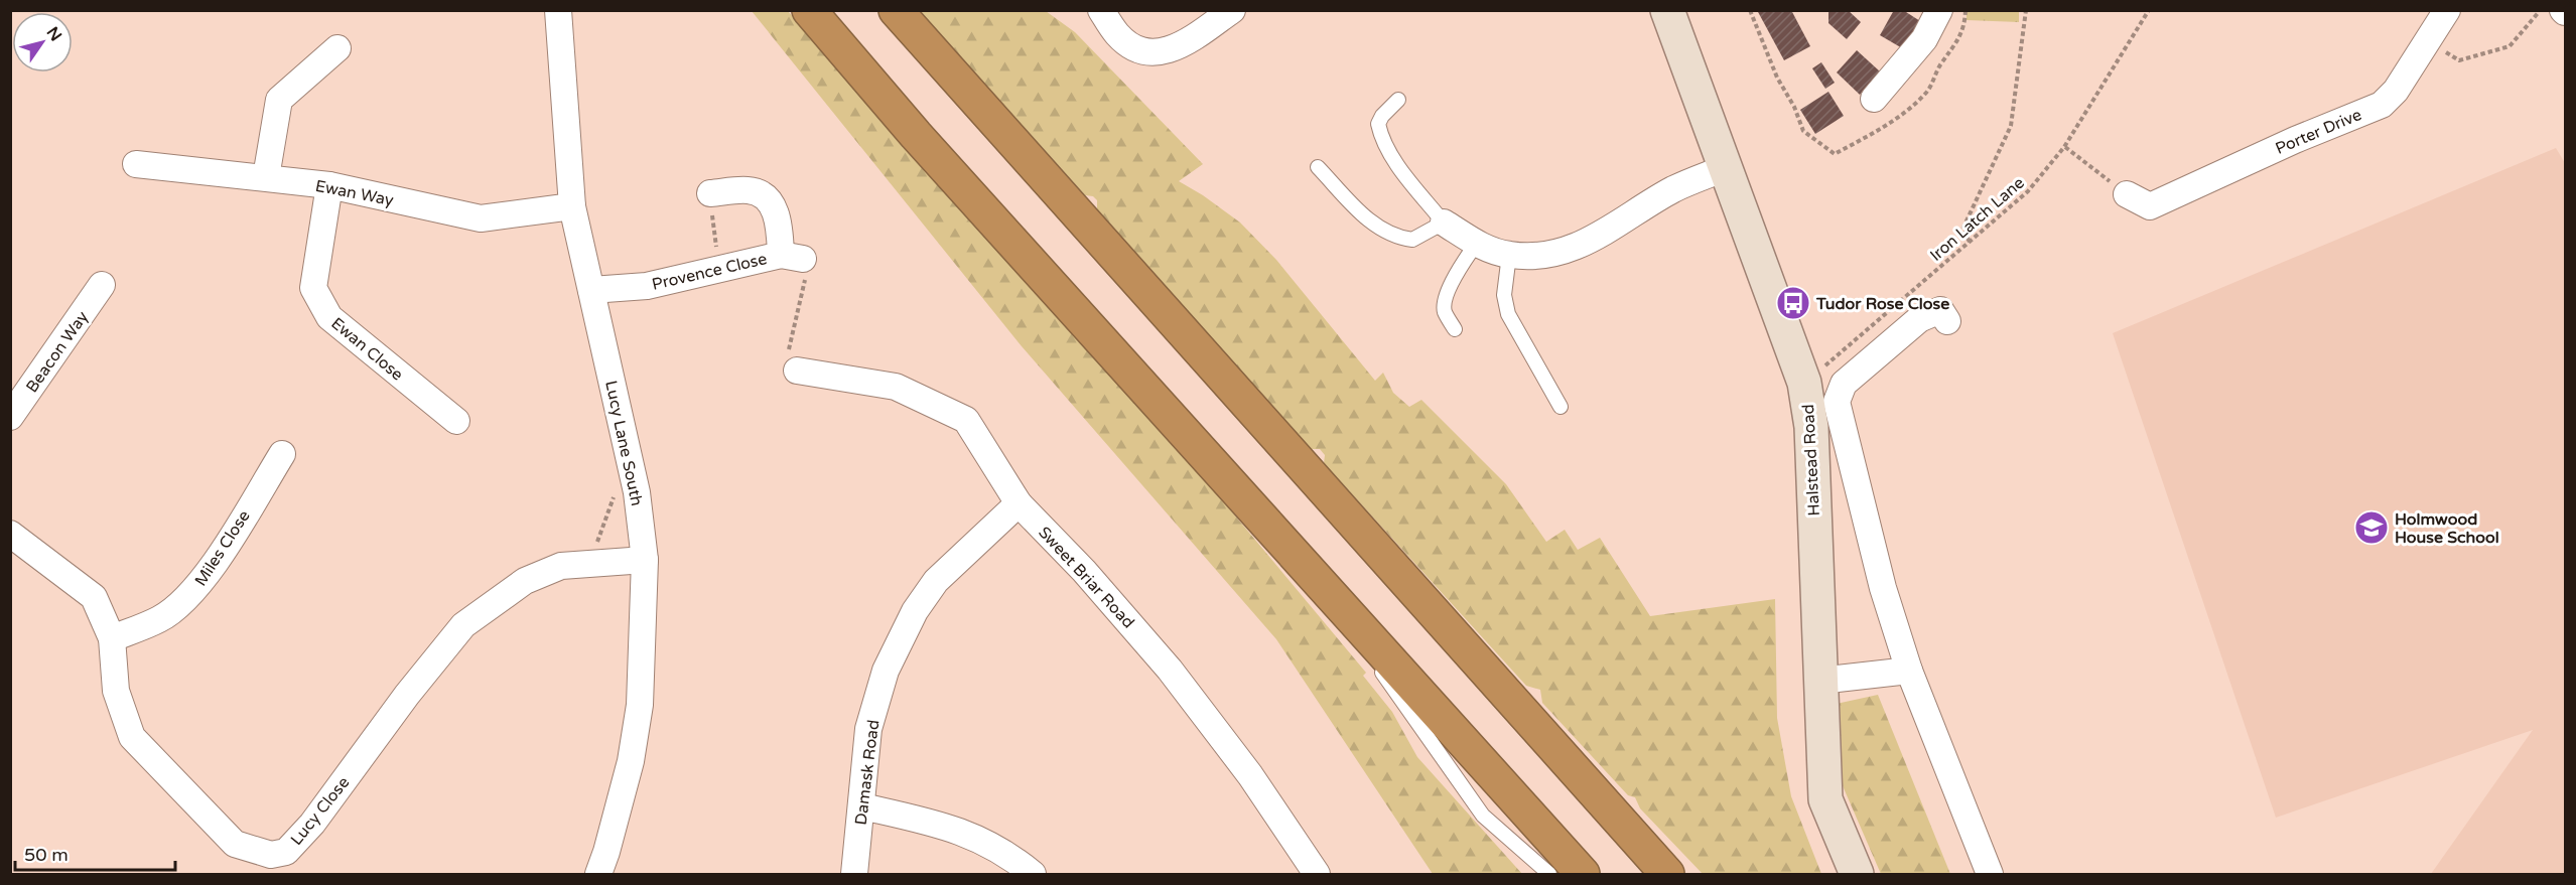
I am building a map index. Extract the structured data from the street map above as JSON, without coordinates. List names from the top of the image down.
{
  "streets": {
    "street": [
      "Porter Drive",
      "Ewan Way",
      "Provence Close",
      "Ewan Close",
      "Beacon Way",
      "Lucy Lane South",
      "Halstead Road",
      "Miles Close",
      "Sweet Briar Road",
      "Damask Road",
      "Lucy Close"
    ],
    "path": ["Iron Latch Lane"]
  },
  "crossings": [
    ["Ewan Way", "Ewan Close"],
    ["Ewan Way", "Lucy Lane South"],
    ["Iron Latch Lane", "Halstead Road"],
    ["Provence Close", "Lucy Lane South"],
    ["Lucy Lane South", "Lucy Close"],
    ["Miles Close", "Lucy Close"],
    ["Sweet Briar Road", "Damask Road"]
  ],
  "places": {
    "bus stop": ["Tudor Rose Close"],
    "school or university": ["Holmwood House School"]
  },
  "scale_bar": "50 m",
  "north": "top right"
}
